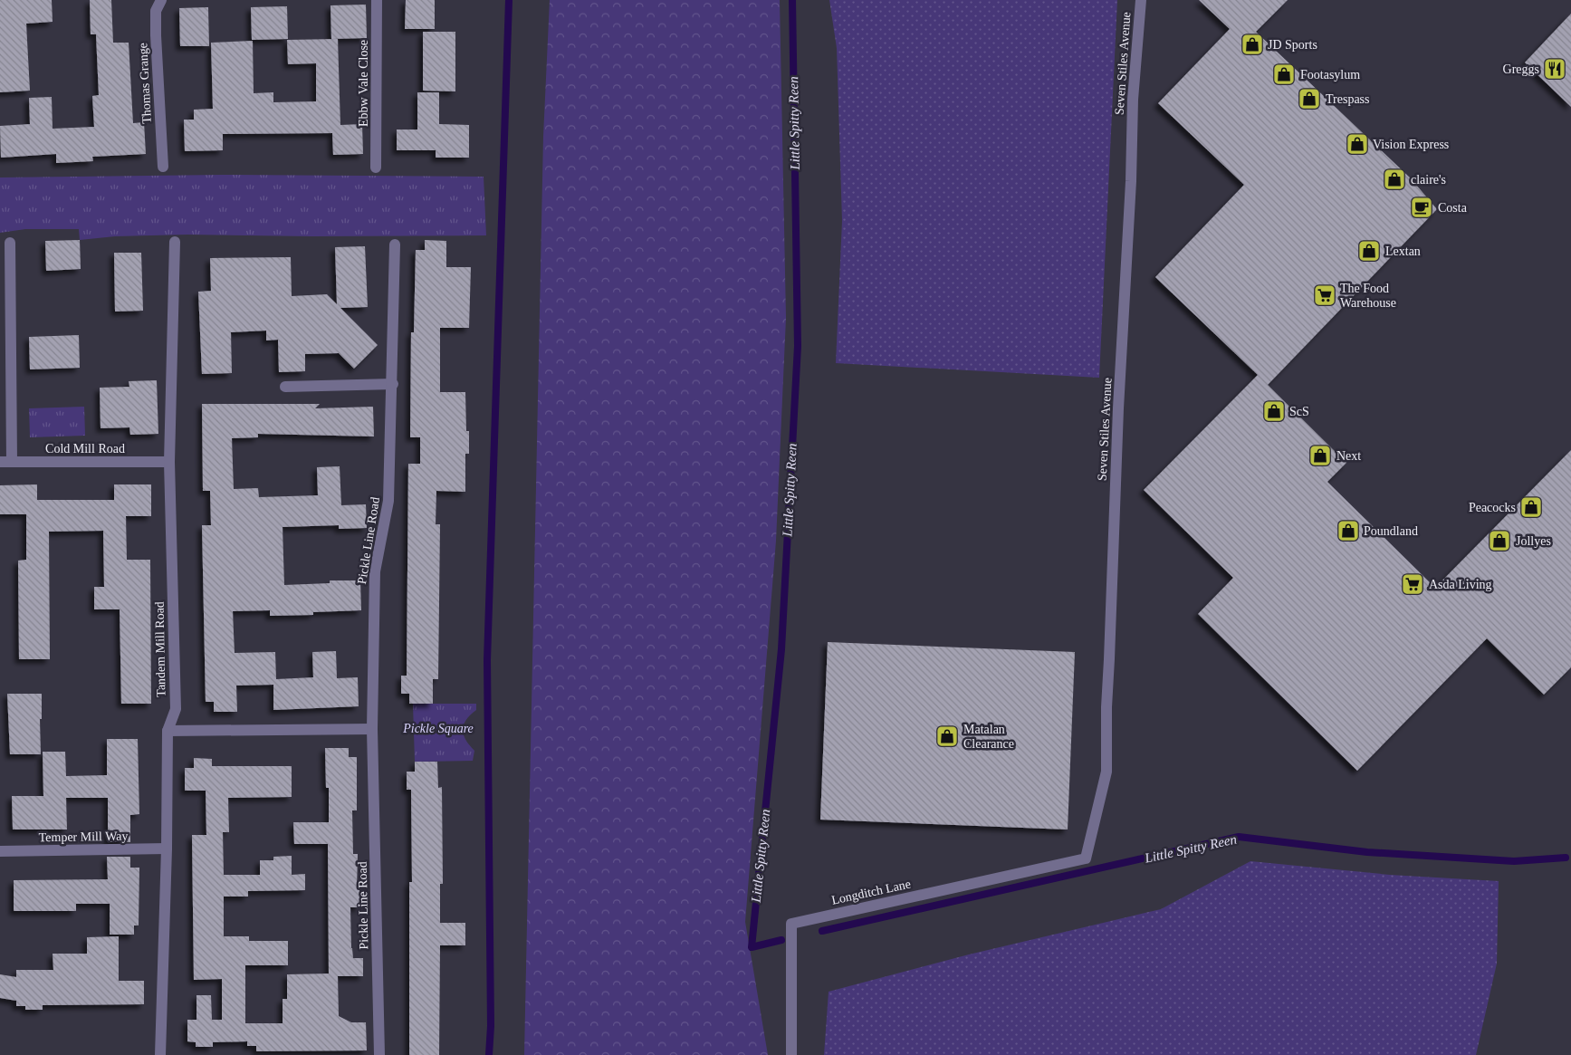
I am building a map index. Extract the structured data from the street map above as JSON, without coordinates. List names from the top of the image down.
{
  "streets": {
    "street": [
      "Seven Stiles Avenue",
      "Thomas Grange",
      "Ebbw Vale Close",
      "Cold Mill Road",
      "Pickle Line Road",
      "Tandem Mill Road",
      "Temper Mill Way",
      "Longditch Lane"
    ]
  },
  "crossings": [
    ["Seven Stiles Avenue", "Longditch Lane"],
    ["Cold Mill Road", "Tandem Mill Road"],
    ["Tandem Mill Road", "Temper Mill Way"]
  ],
  "water": ["Little Spitty Reen"],
  "parks": ["Pickle Square"],
  "places": {
    "shop": [
      "JD Sports",
      "Footasylum",
      "Trespass",
      "Vision Express",
      "claire's",
      "Lextan",
      "ScS",
      "Next",
      "Peacocks",
      "Poundland",
      "Jollyes",
      "Matalan Clearance"
    ],
    "restaurant": ["Greggs"],
    "cafe": ["Costa"],
    "supermarket": ["The Food Warehouse", "Asda Living"]
  }
}
